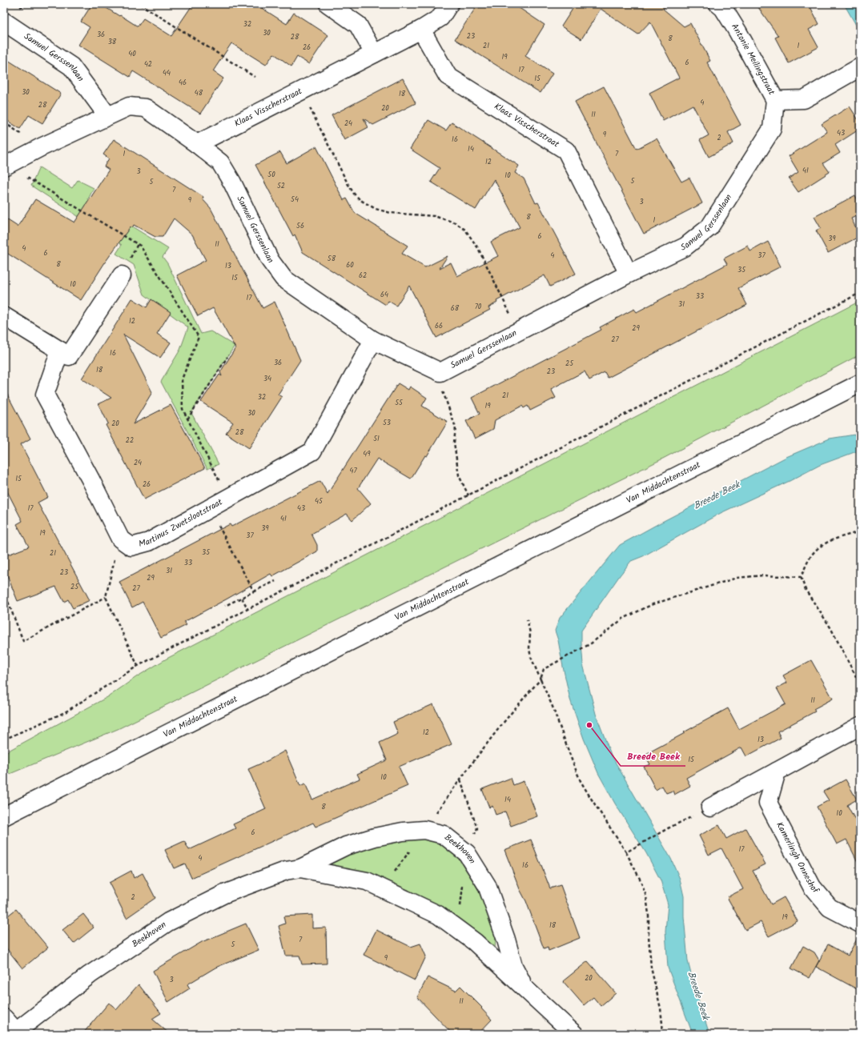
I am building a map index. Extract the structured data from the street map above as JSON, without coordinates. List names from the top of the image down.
{
  "streets": {
    "street": [
      "Samuel Gerssenlaan",
      "Antonie Meilingstraat",
      "Klaas Visscherstraat",
      "Van Middachtenstraat",
      "Martinus Zwetslootstraat",
      "Beekhoven",
      "Kamerlingh Onneshof"
    ]
  },
  "crossings": [
    ["Samuel Gerssenlaan", "Antonie Meilingstraat"],
    ["Samuel Gerssenlaan", "Klaas Visscherstraat"],
    ["Samuel Gerssenlaan", "Martinus Zwetslootstraat"]
  ],
  "water": ["Breede Beek"],
  "places": ["Breede Beek"],
  "house_numbers": [
    "32",
    "30",
    "36",
    "23",
    "28",
    "8",
    "38",
    "21",
    "1",
    "26",
    "40",
    "19",
    "6",
    "42",
    "17",
    "44",
    "15",
    "46",
    "30",
    "48",
    "18",
    "4",
    "28",
    "20",
    "11",
    "24",
    "43",
    "9",
    "2",
    "16",
    "14",
    "1",
    "7",
    "12",
    "41",
    "3",
    "50",
    "10",
    "5",
    "5",
    "52",
    "7",
    "54",
    "9",
    "3",
    "8",
    "1",
    "56",
    "6",
    "39",
    "11",
    "4",
    "6",
    "4",
    "37",
    "58",
    "8",
    "60",
    "13",
    "35",
    "62",
    "15",
    "10",
    "64",
    "33",
    "17",
    "31",
    "70",
    "68",
    "12",
    "66",
    "29",
    "27",
    "16",
    "36",
    "25",
    "18",
    "23",
    "34",
    "21",
    "32",
    "55",
    "19",
    "30",
    "53",
    "20",
    "28",
    "51",
    "22",
    "49",
    "24",
    "47",
    "15",
    "26",
    "45",
    "17",
    "43",
    "41",
    "39",
    "19",
    "37",
    "35",
    "21",
    "33",
    "31",
    "23",
    "29",
    "25",
    "27",
    "11",
    "12",
    "13",
    "15",
    "10",
    "14",
    "8",
    "10",
    "6",
    "17",
    "4",
    "16",
    "2",
    "19",
    "18",
    "7",
    "5",
    "9",
    "20",
    "3",
    "11"
  ]
}
